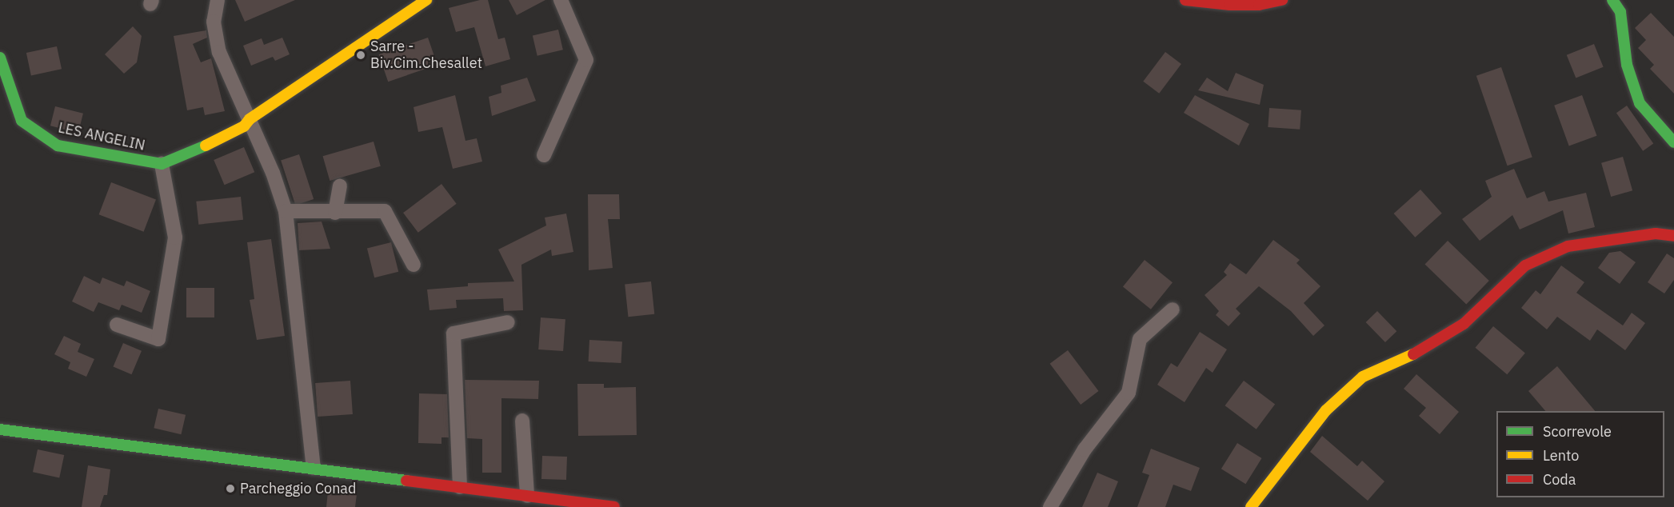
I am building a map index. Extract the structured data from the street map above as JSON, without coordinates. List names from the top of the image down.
{
  "streets": {
    "street": ["LES ANGELIN"]
  },
  "places": ["Sarre - Biv.Cim.Chesallet", "Parcheggio Conad"],
  "legend": ["Scorrevole", "Lento", "Coda"]
}
